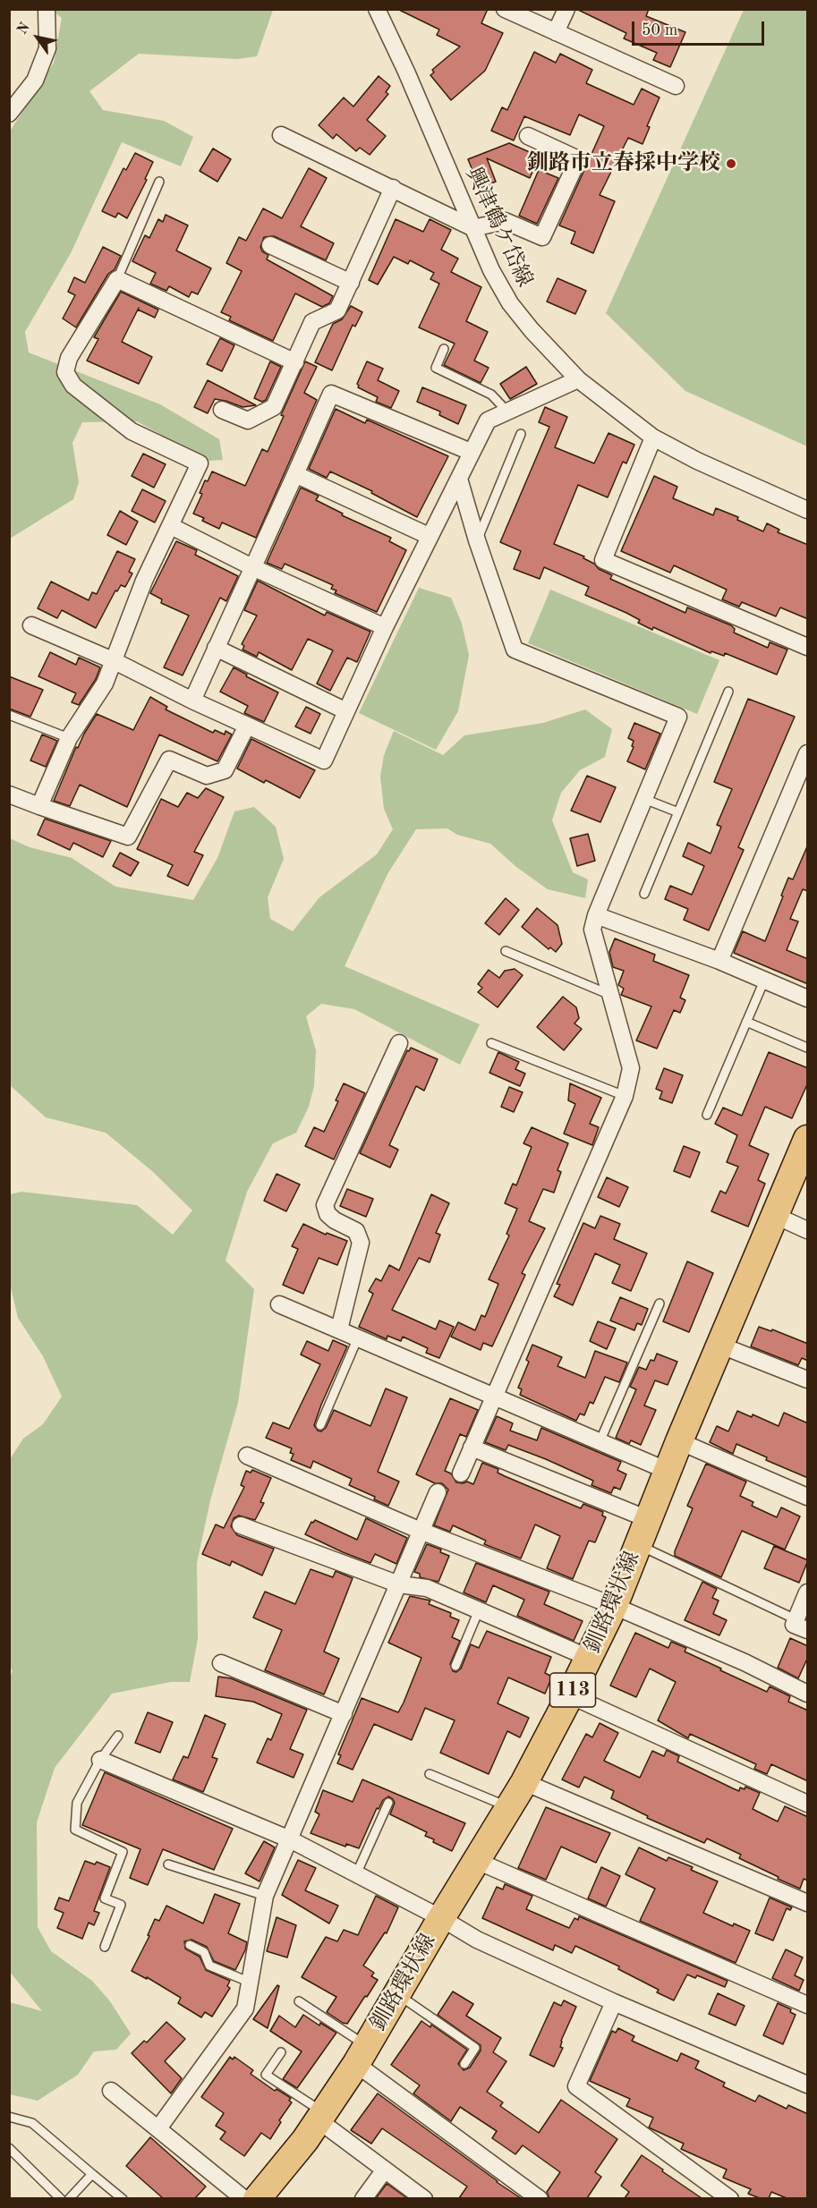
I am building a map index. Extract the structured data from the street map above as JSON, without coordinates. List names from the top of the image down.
{
  "streets": {
    "main road": ["釧路環状線", "113"],
    "street": ["興津鶴ケ岱線"]
  },
  "places": ["釧路市立春採中学校"],
  "scale_bar": "50 m",
  "north": "top left"
}
